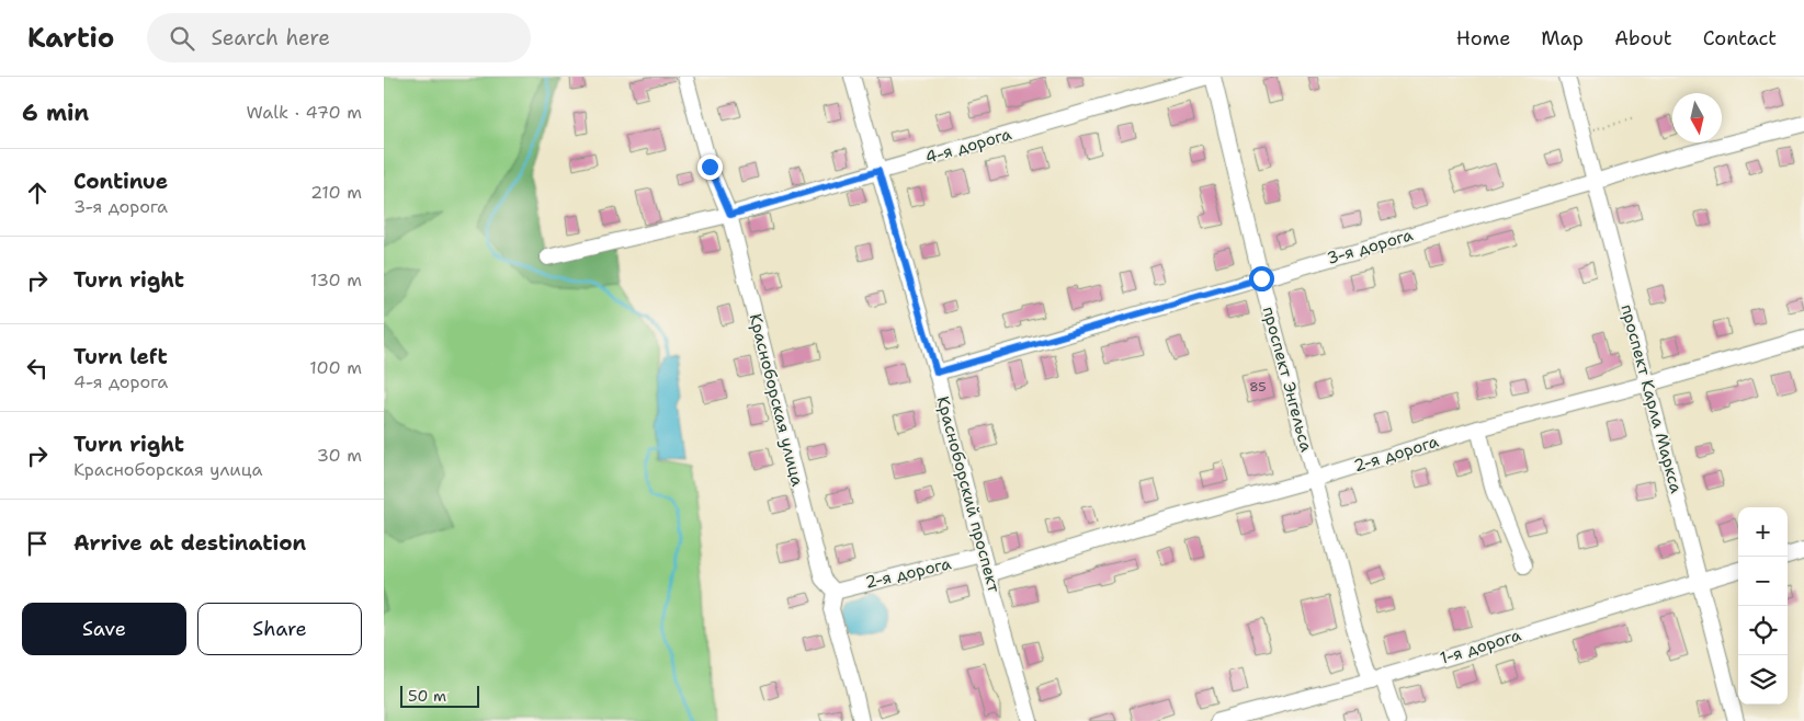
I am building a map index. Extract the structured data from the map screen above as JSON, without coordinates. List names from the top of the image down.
{
  "streets": {
    "street": [
      "4-я дорога",
      "3-я дорога",
      "проспект Энгельса",
      "проспект Карла Маркса",
      "Красноборская улица",
      "2-я дорога",
      "Красноборский проспект",
      "1-я дорога"
    ]
  },
  "crossings": [
    ["4-я дорога", "Красноборская улица"],
    ["4-я дорога", "Красноборский проспект"],
    ["3-я дорога", "проспект Энгельса"],
    ["3-я дорога", "проспект Карла Маркса"],
    ["3-я дорога", "Красноборский проспект"],
    ["проспект Энгельса", "2-я дорога"],
    ["проспект Энгельса", "1-я дорога"],
    ["проспект Карла Маркса", "2-я дорога"],
    ["проспект Карла Маркса", "1-я дорога"],
    ["Красноборская улица", "2-я дорога"],
    ["2-я дорога", "Красноборский проспект"]
  ],
  "house_numbers": ["85"],
  "scale_bar": "50 m",
  "north": "bottom",
  "page": {
    "header": "Kartio",
    "search": "Search here",
    "nav": [
      "Home",
      "Map",
      "About",
      "Contact"
    ],
    "heading": ["6 min", "Walk · 470 m"],
    "list": [
      ["Continue", "3-я дорога", "210 m"],
      ["Turn right", "130 m"],
      ["Turn left", "4-я дорога", "100 m"],
      ["Turn right", "Красноборская улица", "30 m"],
      "Arrive at destination"
    ],
    "map_buttons": ["+", "−"],
    "buttons": ["Save", "Share"],
    "scale": "50 m"
  }
}
